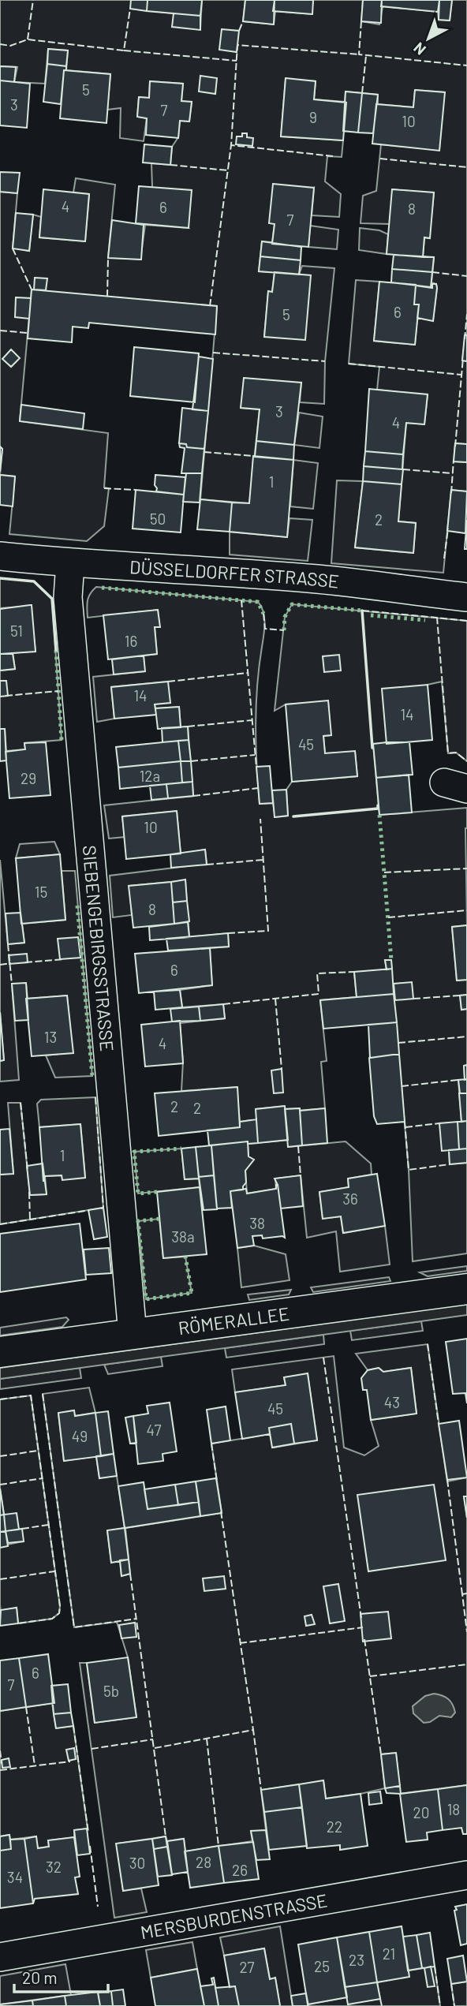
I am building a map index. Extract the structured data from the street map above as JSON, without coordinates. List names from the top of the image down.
{
  "streets": {
    "street": [
      "DÜSSELDORFER STRASSE",
      "SIEBENGEBIRGSSTRASSE",
      "RÖMERALLEE",
      "MERSBURDENSTRASSE"
    ]
  },
  "crossings": [
    ["DÜSSELDORFER STRASSE", "SIEBENGEBIRGSSTRASSE"],
    ["SIEBENGEBIRGSSTRASSE", "RÖMERALLEE"]
  ],
  "house_numbers": [
    "5",
    "3",
    "7",
    "9",
    "10",
    "4",
    "6",
    "8",
    "7",
    "6",
    "5",
    "3",
    "4",
    "1",
    "50",
    "2",
    "51",
    "16",
    "14",
    "14",
    "45",
    "12a",
    "29",
    "10",
    "15",
    "8",
    "6",
    "13",
    "4",
    "2",
    "2",
    "1",
    "36",
    "38",
    "38a",
    "43",
    "45",
    "47",
    "49",
    "6",
    "7",
    "5b",
    "18",
    "20",
    "22",
    "28",
    "30",
    "32",
    "26",
    "34",
    "21",
    "23",
    "25",
    "27"
  ],
  "scale_bar": "20 m",
  "north": "bottom left"
}
